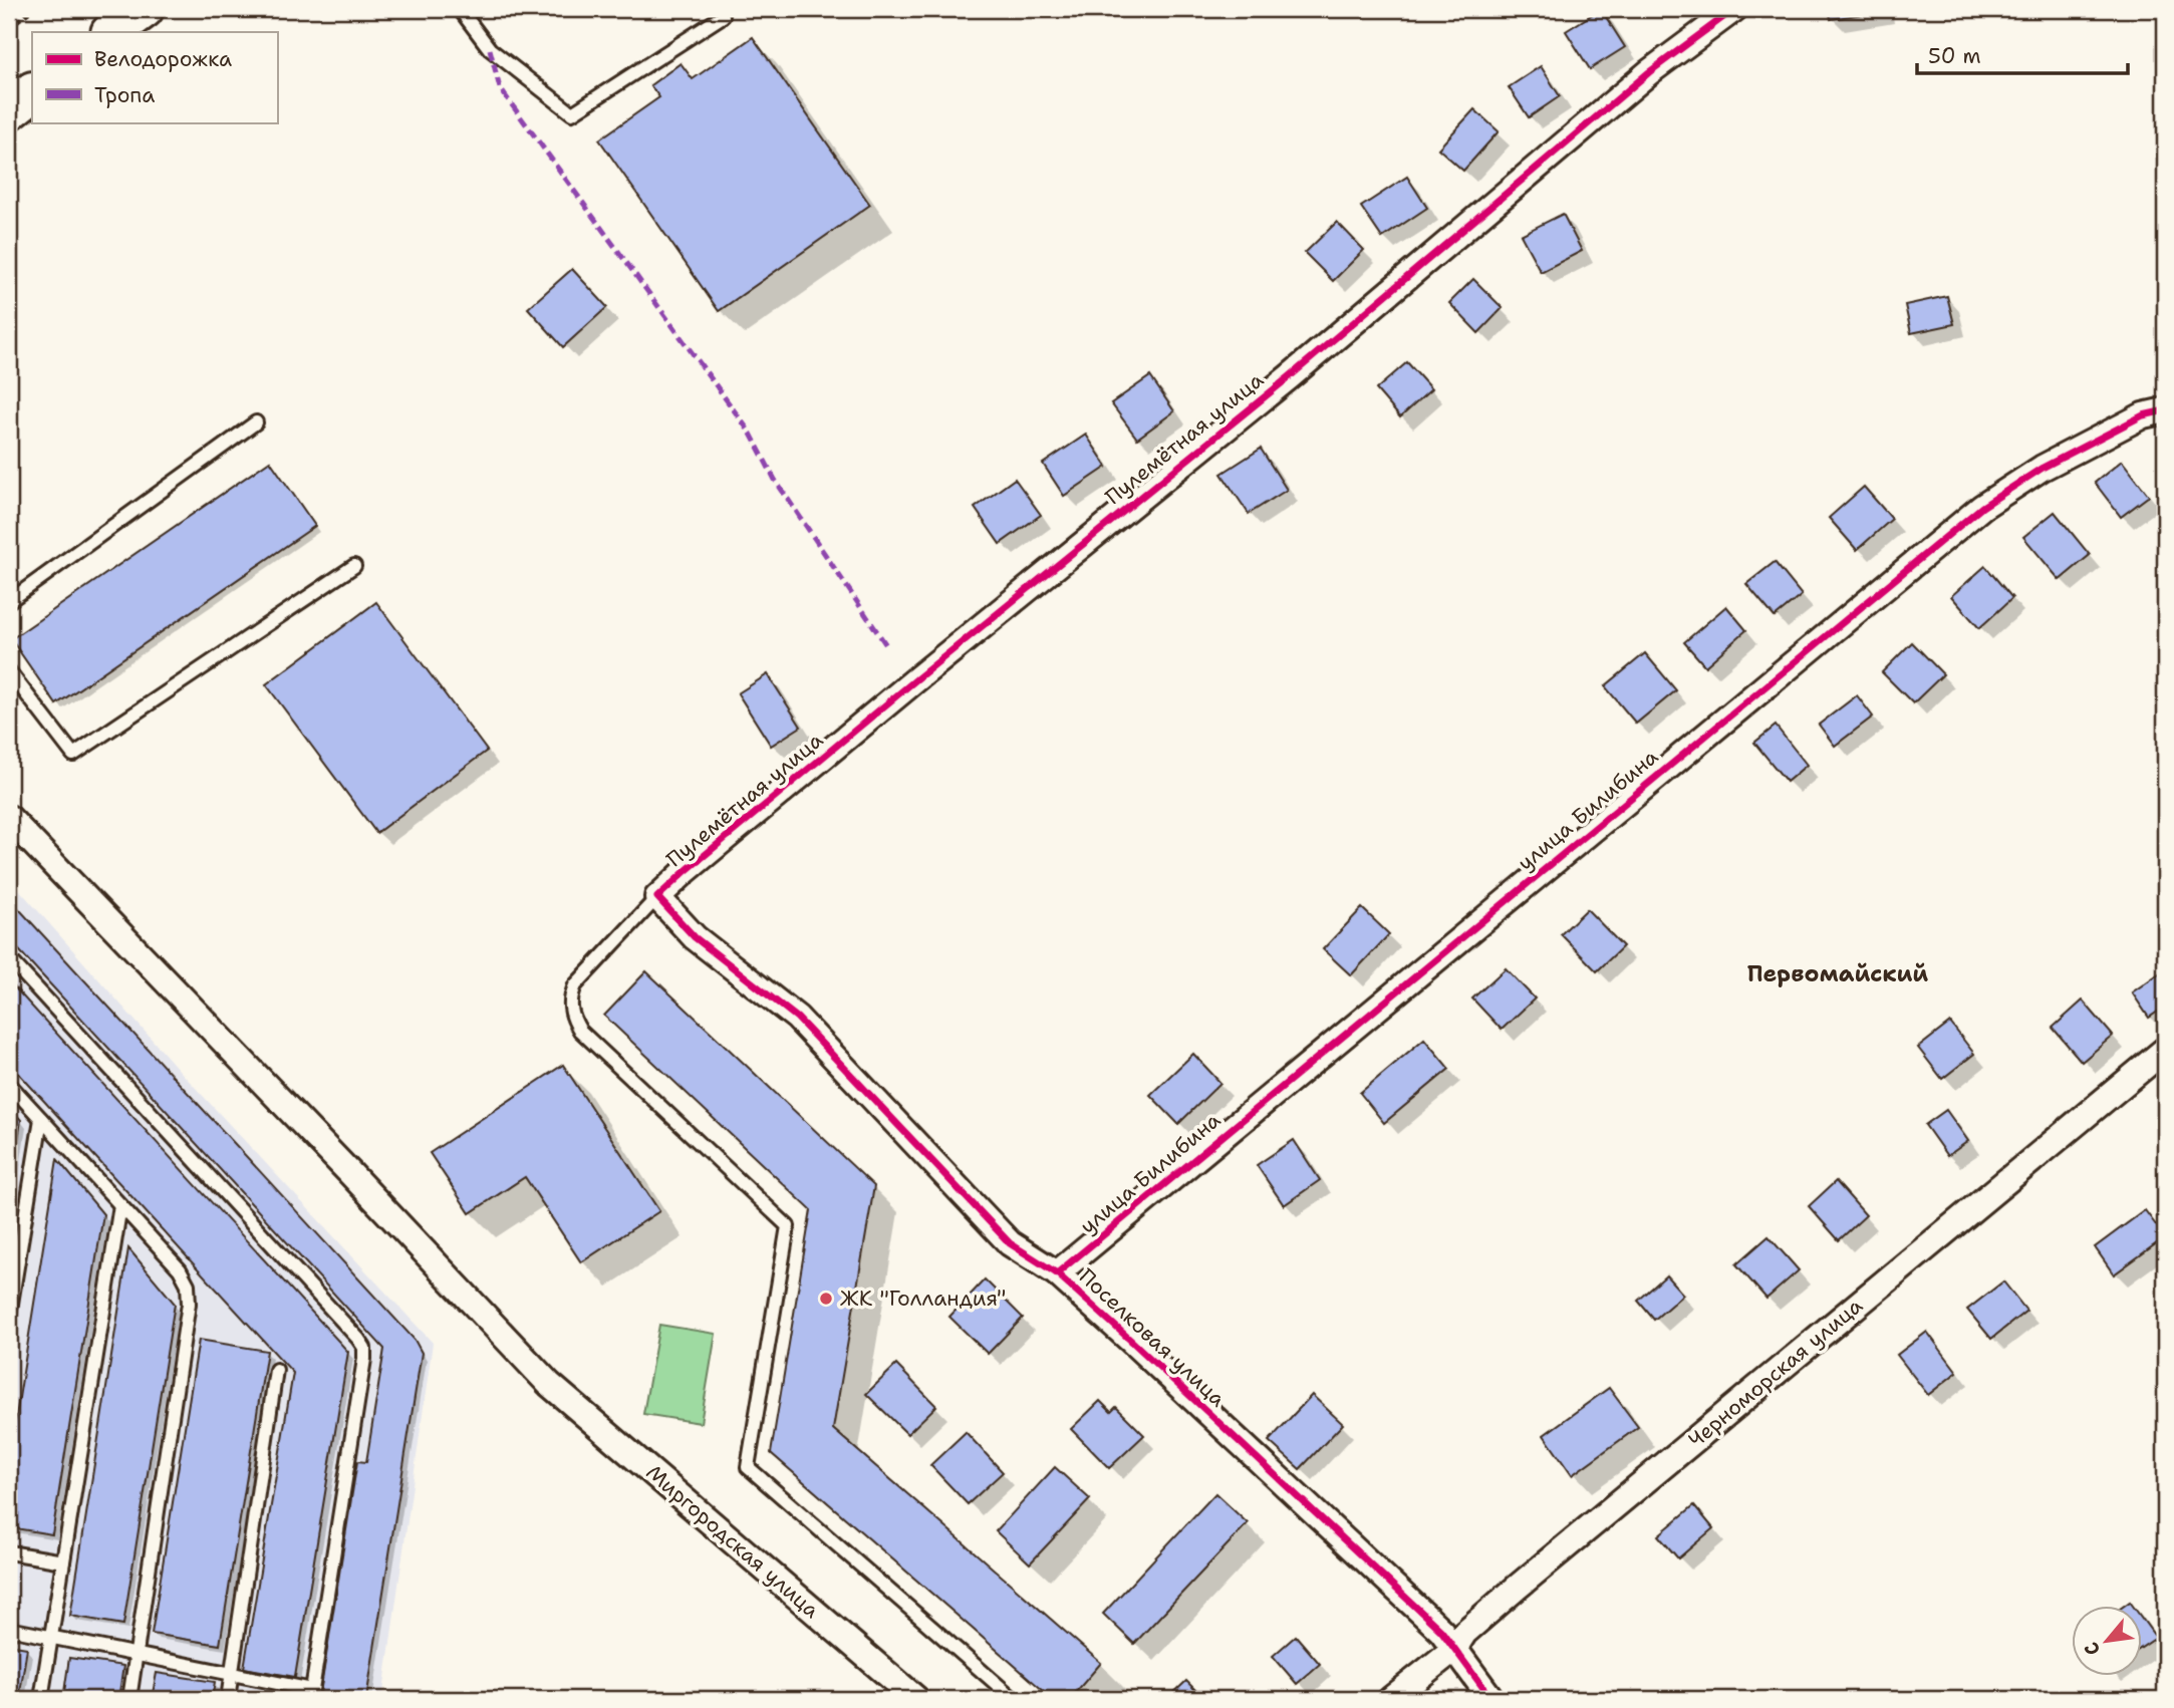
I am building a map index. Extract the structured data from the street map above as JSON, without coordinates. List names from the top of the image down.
{
  "streets": {
    "street": [
      "Пулемётная улица",
      "улица Билибина",
      "Поселковая улица",
      "Черноморская улица",
      "Миргородская улица"
    ]
  },
  "crossings": [
    ["Пулемётная улица", "Поселковая улица"],
    ["улица Билибина", "Поселковая улица"],
    ["Поселковая улица", "Черноморская улица"]
  ],
  "districts": ["Первомайский"],
  "places": ["ЖК \"Голландия\""],
  "legend": ["Велодорожка", "Тропа"],
  "scale_bar": "50 m",
  "north": "bottom left"
}
